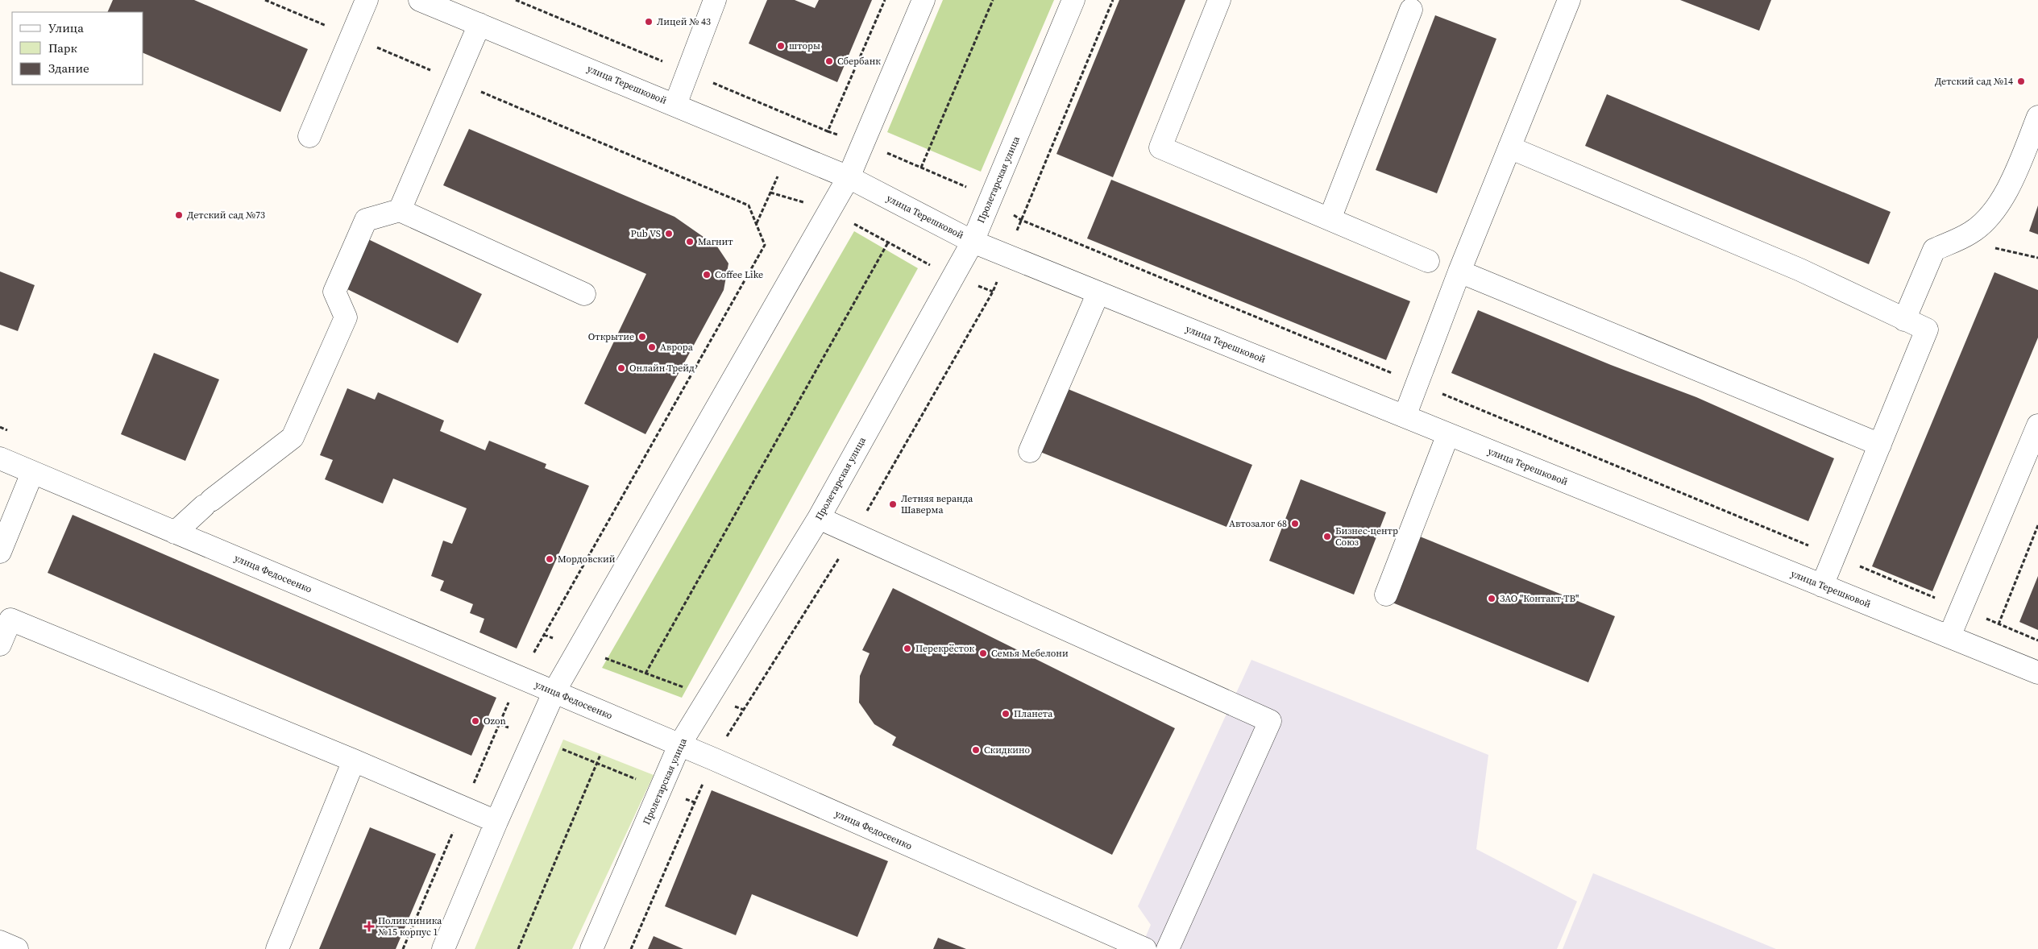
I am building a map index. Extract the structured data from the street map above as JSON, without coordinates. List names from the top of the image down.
{
  "streets": {
    "street": ["улица Терешковой", "Пролетарская улица", "улица Федосеенко"]
  },
  "crossings": [
    ["улица Терешковой", "Пролетарская улица"],
    ["Пролетарская улица", "улица Федосеенко"]
  ],
  "places": {
    "other": [
      "Лицей № 43",
      "шторы",
      "Сбербанк",
      "Детский сад №14",
      "Детский сад №73",
      "Pub VS",
      "Магнит",
      "Coffee Like",
      "Открытие",
      "Аврора",
      "Онлайн Трейд",
      "Летняя веранда Шаверма",
      "Автозалог 68",
      "Бизнес-центр Союз",
      "Мордовский",
      "ЗАО \"Контакт-ТВ\"",
      "Перекрёсток",
      "Семья Мебелони",
      "Планета",
      "Ozon",
      "Скидкино"
    ],
    "health": ["Поликлиника №15 корпус 1"]
  },
  "legend": ["Улица", "Парк", "Здание"]
}
